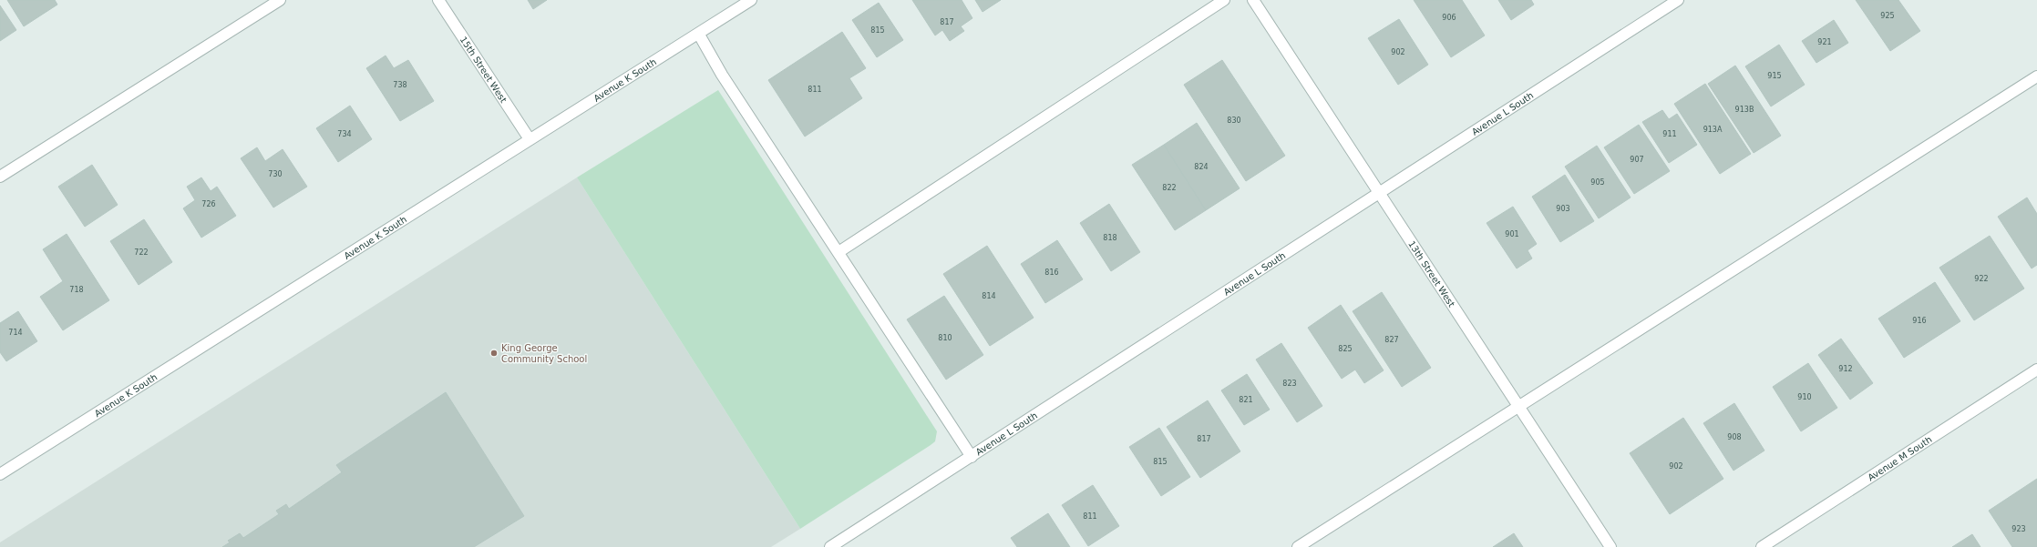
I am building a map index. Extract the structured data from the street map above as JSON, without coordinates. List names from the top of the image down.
{
  "streets": {
    "street": [
      "15th Street West",
      "Avenue K South",
      "Avenue L South",
      "13th Street West",
      "Avenue M South"
    ]
  },
  "crossings": [
    ["15th Street West", "Avenue K South"],
    ["Avenue L South", "13th Street West"]
  ],
  "places": ["King George Community School"],
  "house_numbers": [
    "925",
    "906",
    "817",
    "815",
    "921",
    "902",
    "915",
    "738",
    "811",
    "913B",
    "830",
    "913A",
    "734",
    "911",
    "907",
    "824",
    "730",
    "905",
    "822",
    "726",
    "903",
    "901",
    "818",
    "722",
    "816",
    "922",
    "718",
    "814",
    "916",
    "714",
    "810",
    "827",
    "825",
    "912",
    "823",
    "910",
    "821",
    "908",
    "817",
    "815",
    "902",
    "811",
    "923"
  ]
}
